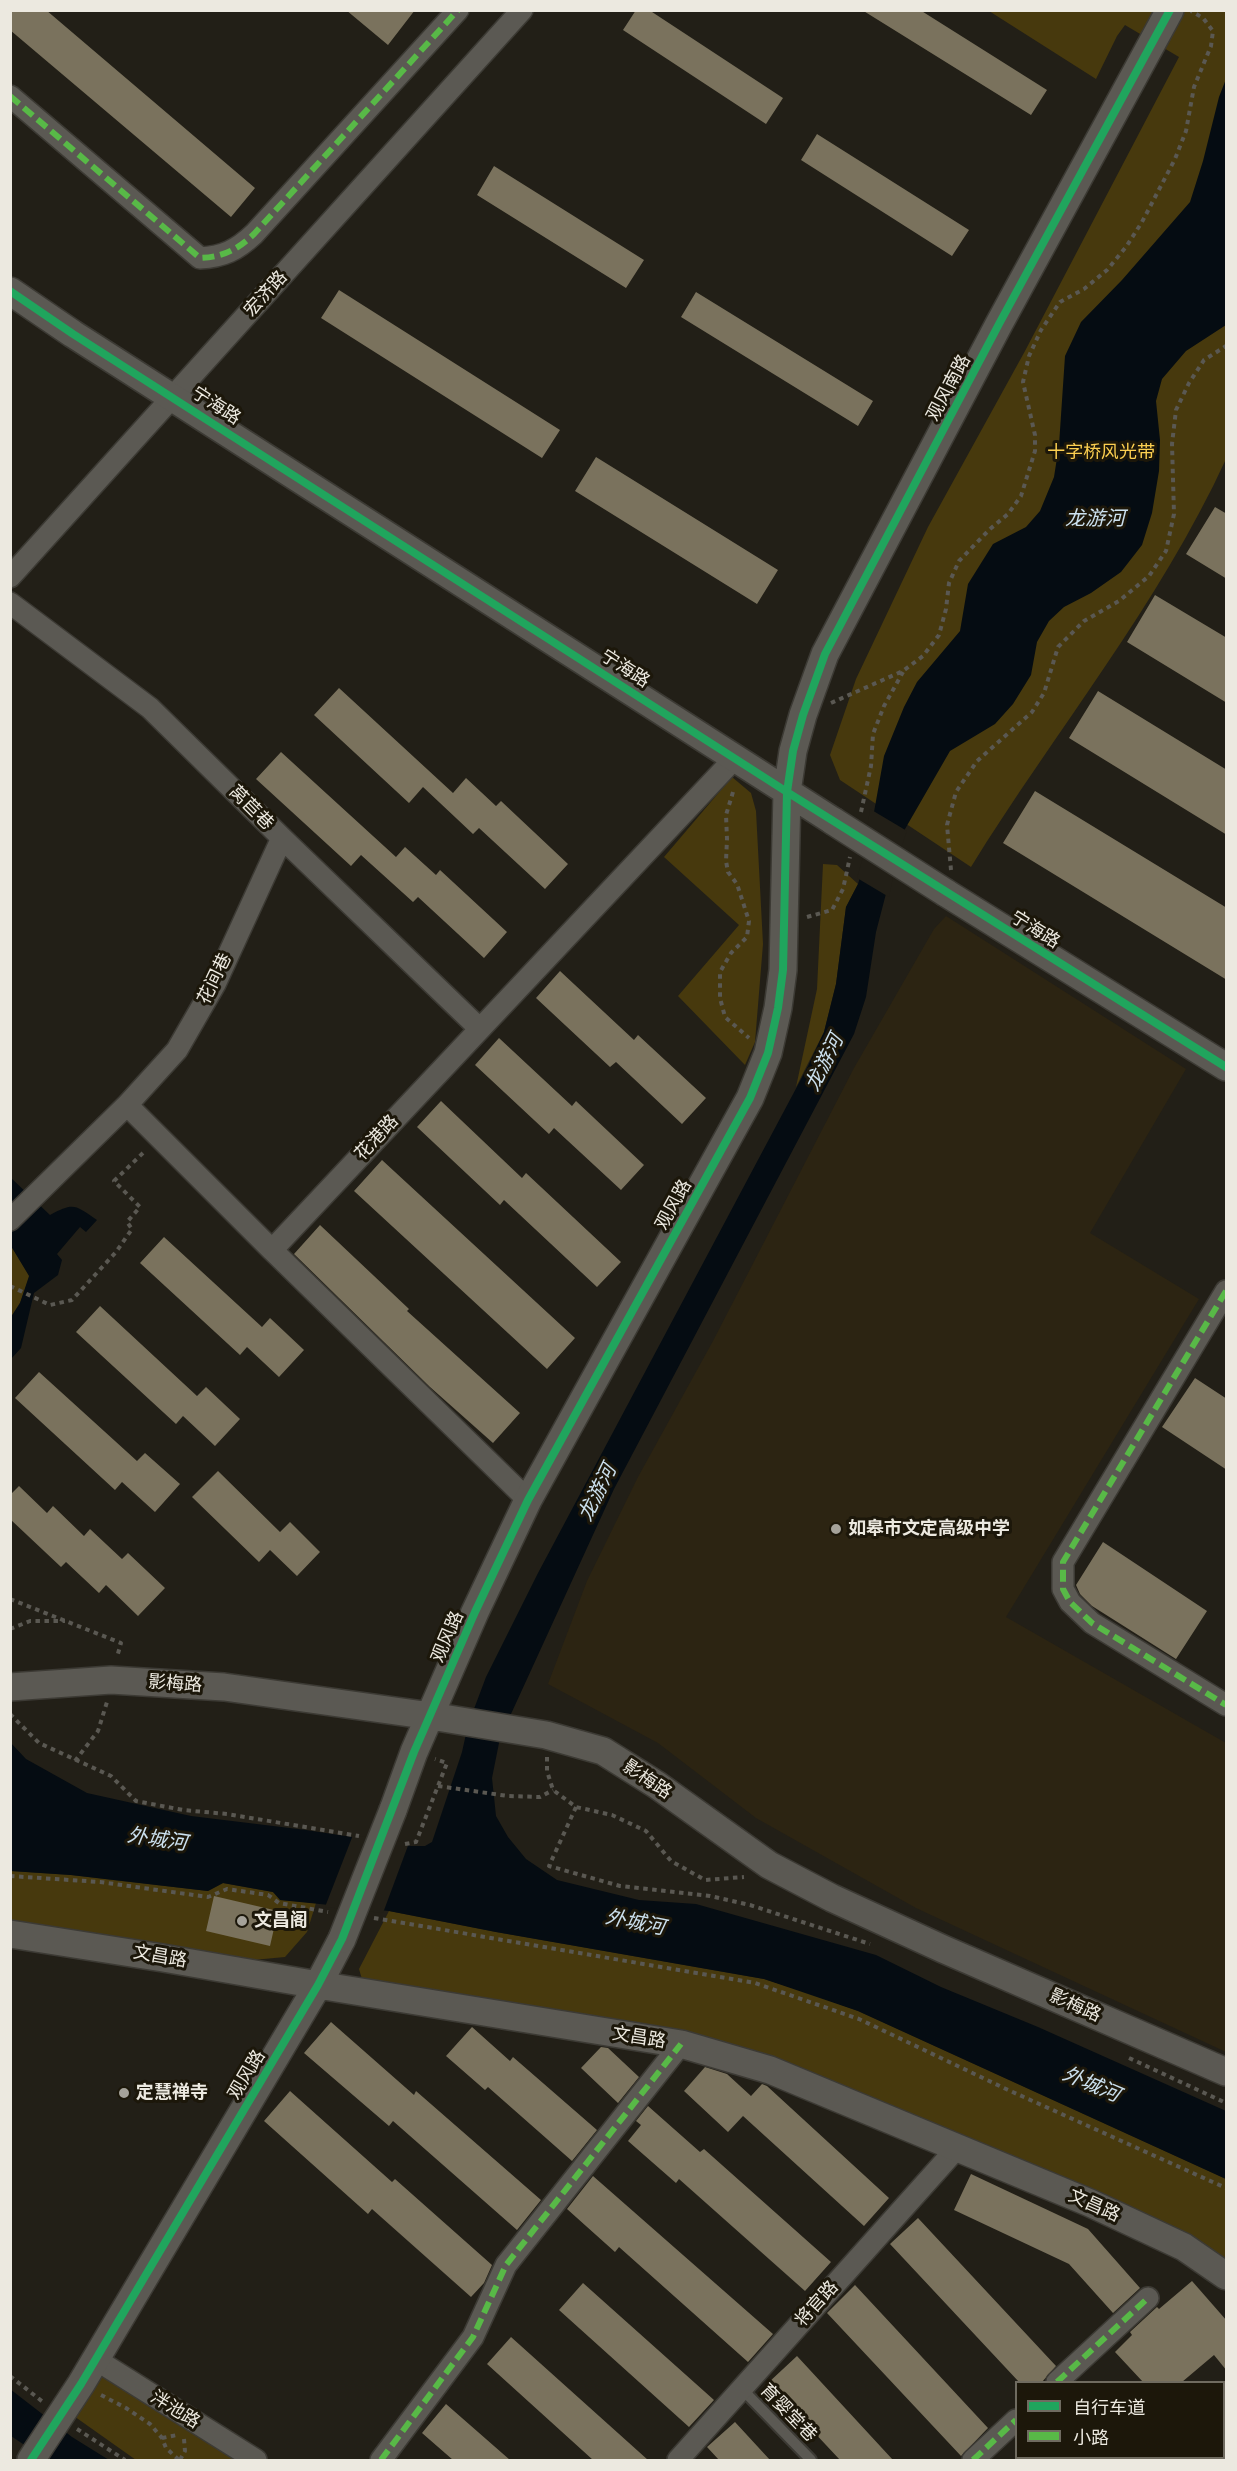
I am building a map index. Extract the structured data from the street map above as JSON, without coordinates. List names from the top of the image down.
{
  "streets": {
    "street": [
      "宏济路",
      "观风南路",
      "宁海路",
      "莴苣巷",
      "花间巷",
      "花港路",
      "观风路",
      "影梅路",
      "文昌路",
      "将官路",
      "泮池路"
    ],
    "lane": ["育婴堂巷"]
  },
  "crossings": [
    ["宏济路", "宁海路"],
    ["观风南路", "宁海路"],
    ["观风南路", "观风路"],
    ["宁海路", "花港路"],
    ["宁海路", "观风路"],
    ["莴苣巷", "花间巷"],
    ["莴苣巷", "花港路"],
    ["观风路", "影梅路"],
    ["观风路", "文昌路"],
    ["观风路", "泮池路"],
    ["文昌路", "将官路"],
    ["将官路", "育婴堂巷"]
  ],
  "water": ["龙游河", "外城河"],
  "parks": ["十字桥风光带"],
  "places": ["如皋市文定高级中学", "文昌阁", "定慧禅寺"],
  "legend": ["自行车道", "小路"]
}
